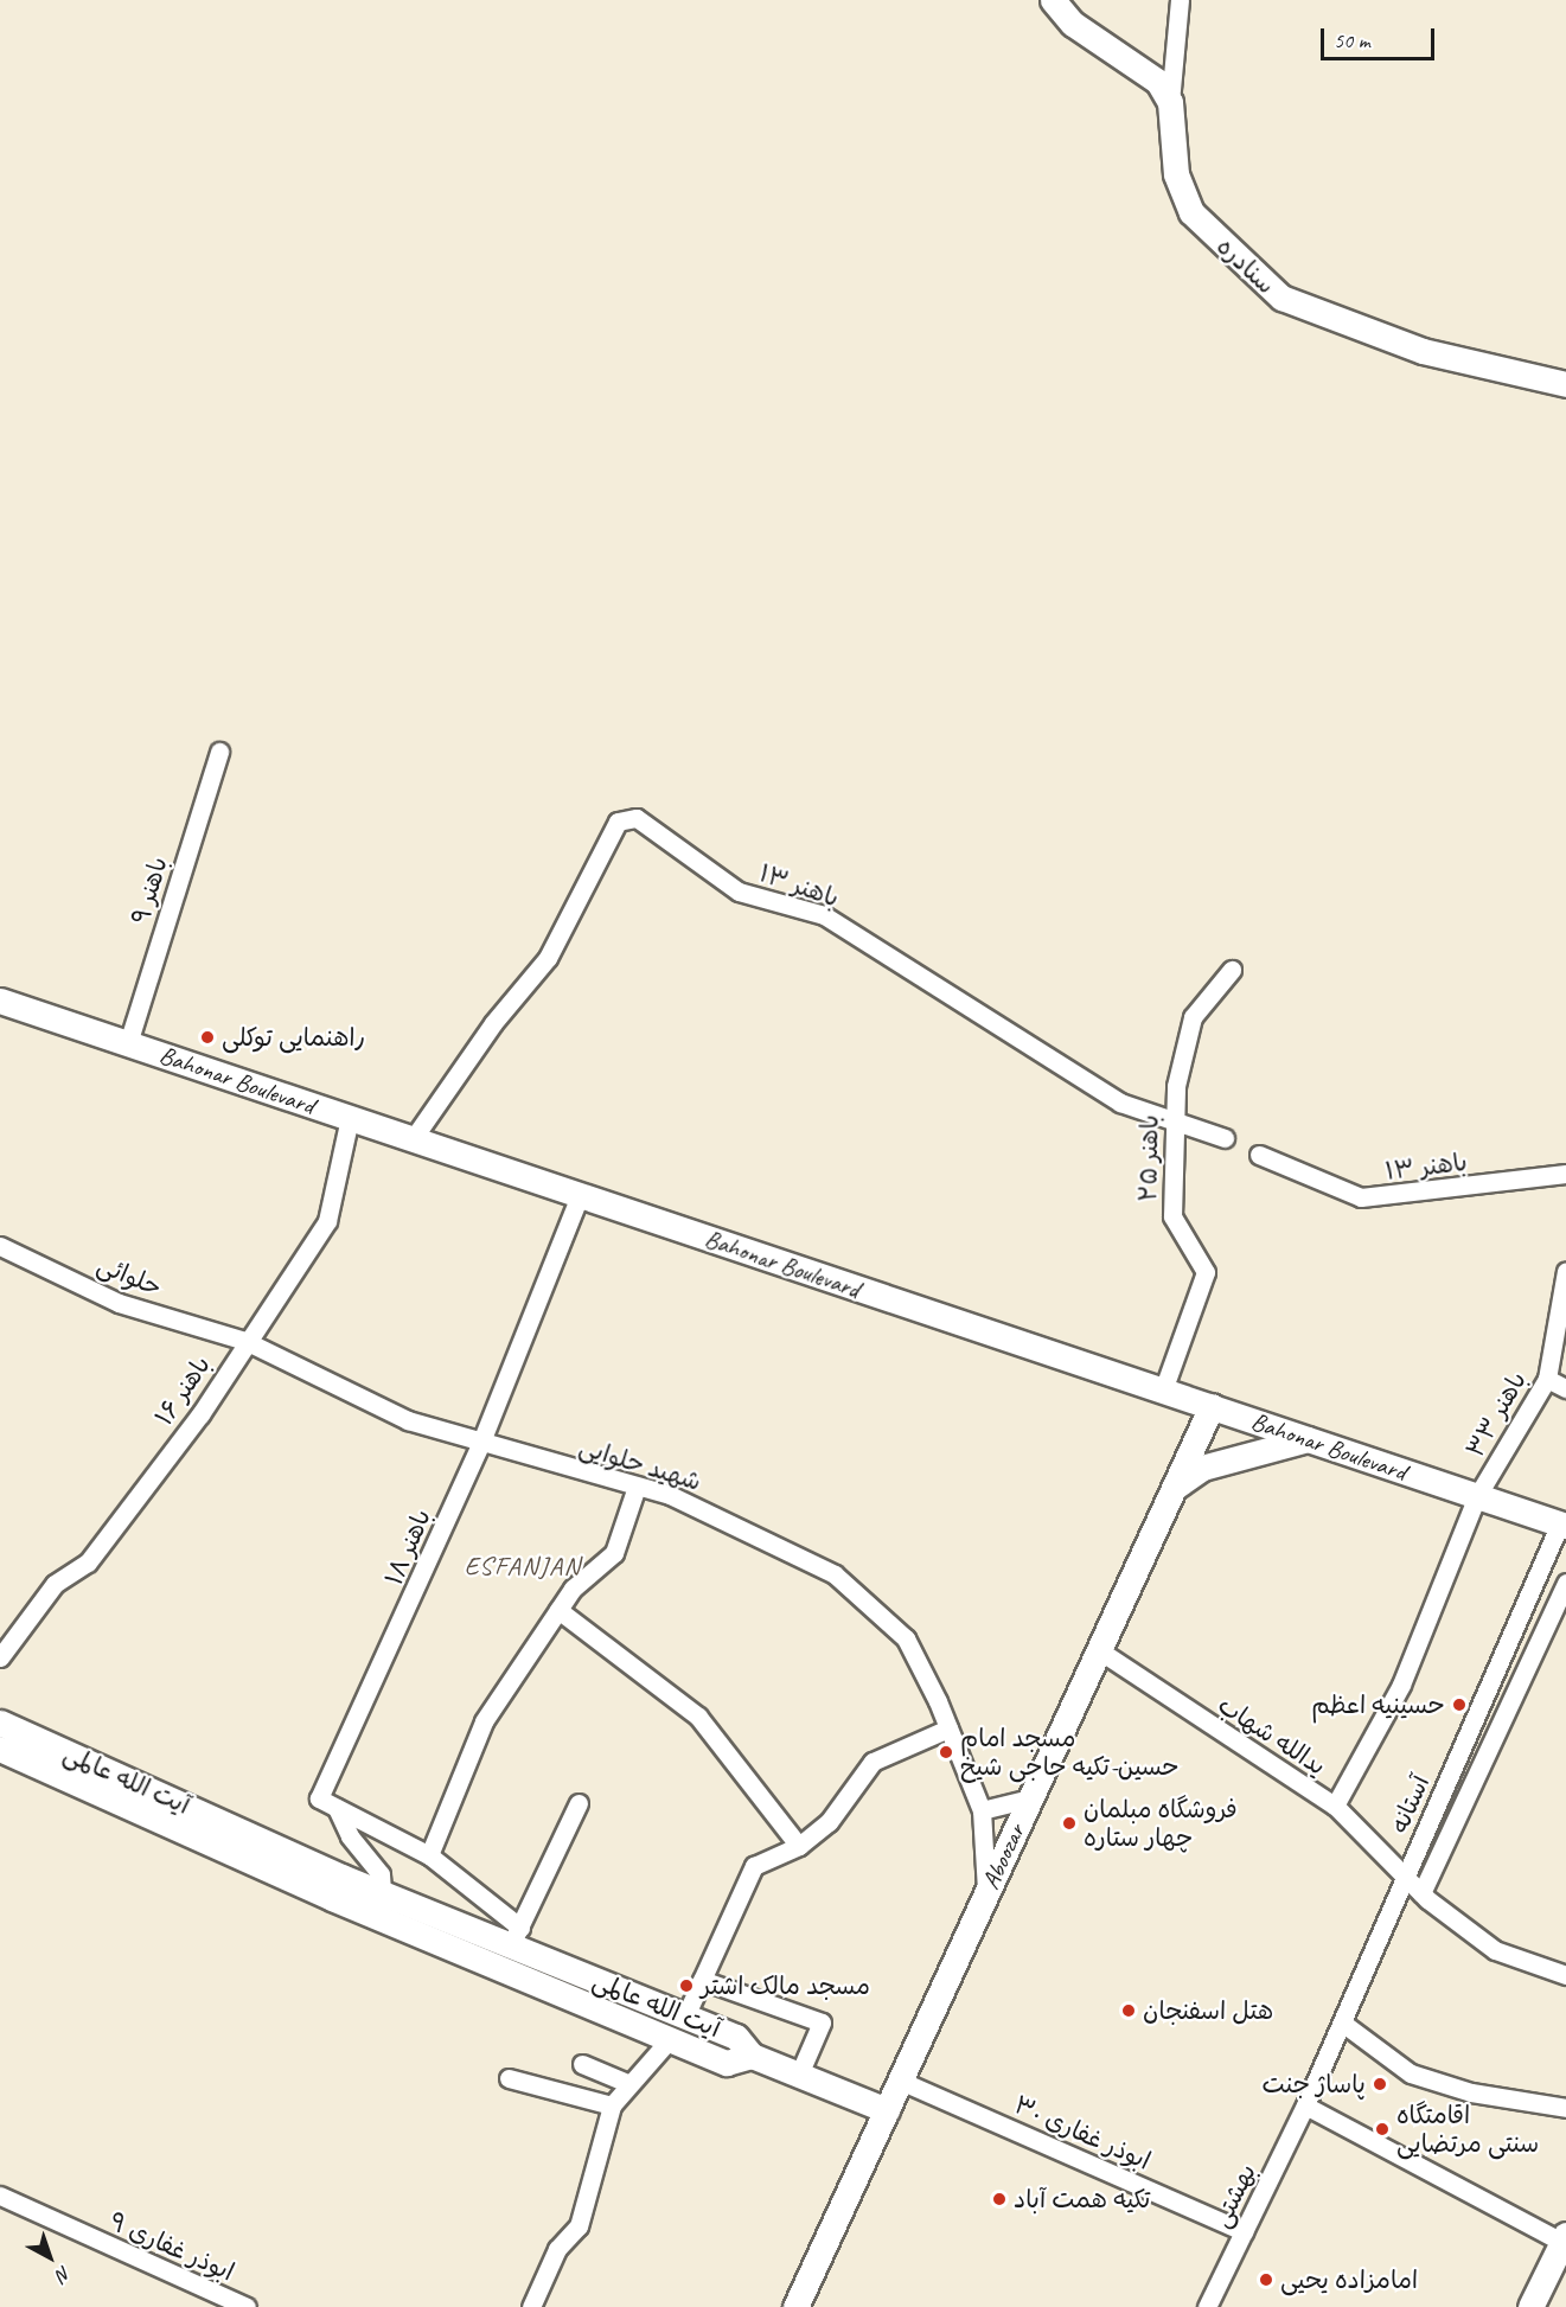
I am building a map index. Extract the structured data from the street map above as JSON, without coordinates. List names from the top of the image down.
{
  "streets": {
    "street": [
      "سنادره",
      "باهنر ۱۳",
      "باهنر ۹",
      "Bahonar Boulevard",
      "باهنر ۲۵",
      "حلوائی",
      "باهنر ۱۶",
      "باهنر ۳۳",
      "شهید حلوایی",
      "باهنر ۱۸",
      "یدالله شهاب",
      "آیت الله عالمی",
      "آستانه",
      "Aboozar",
      "ابوذر غفاری ۳۰",
      "بهشتی",
      "ابوذر غفاری ۹"
    ]
  },
  "crossings": [
    ["باهنر ۱۳", "Bahonar Boulevard"],
    ["باهنر ۱۳", "باهنر ۲۵"],
    ["باهنر ۹", "Bahonar Boulevard"],
    ["Bahonar Boulevard", "باهنر ۲۵"],
    ["Bahonar Boulevard", "باهنر ۱۶"],
    ["Bahonar Boulevard", "باهنر ۳۳"],
    ["Bahonar Boulevard", "باهنر ۱۸"],
    ["Bahonar Boulevard", "آستانه"],
    ["Bahonar Boulevard", "Aboozar"],
    ["حلوائی", "باهنر ۱۶"],
    ["حلوائی", "شهید حلوایی"],
    ["باهنر ۱۶", "شهید حلوایی"],
    ["باهنر ۳۳", "یدالله شهاب"],
    ["شهید حلوایی", "باهنر ۱۸"],
    ["شهید حلوایی", "Aboozar"],
    ["یدالله شهاب", "آستانه"],
    ["یدالله شهاب", "Aboozar"],
    ["آستانه", "بهشتی"],
    ["Aboozar", "ابوذر غفاری ۳۰"],
    ["ابوذر غفاری ۳۰", "بهشتی"]
  ],
  "districts": ["ESFANJAN"],
  "places": [
    "راهنمایی توکلی",
    "حسینیه اعظم",
    "مسجد امام حسین-تکیه حاجی شیخ",
    "فروشگاه مبلمان چهار ستاره",
    "مسجد مالک اشتر",
    "هتل اسفنجان",
    "پاساژ جنت",
    "اقامتگاه سنتی مرتضایی",
    "تکیه همت آباد",
    "امامزاده یحیی"
  ],
  "scale_bar": "50 m",
  "north": "bottom right"
}
